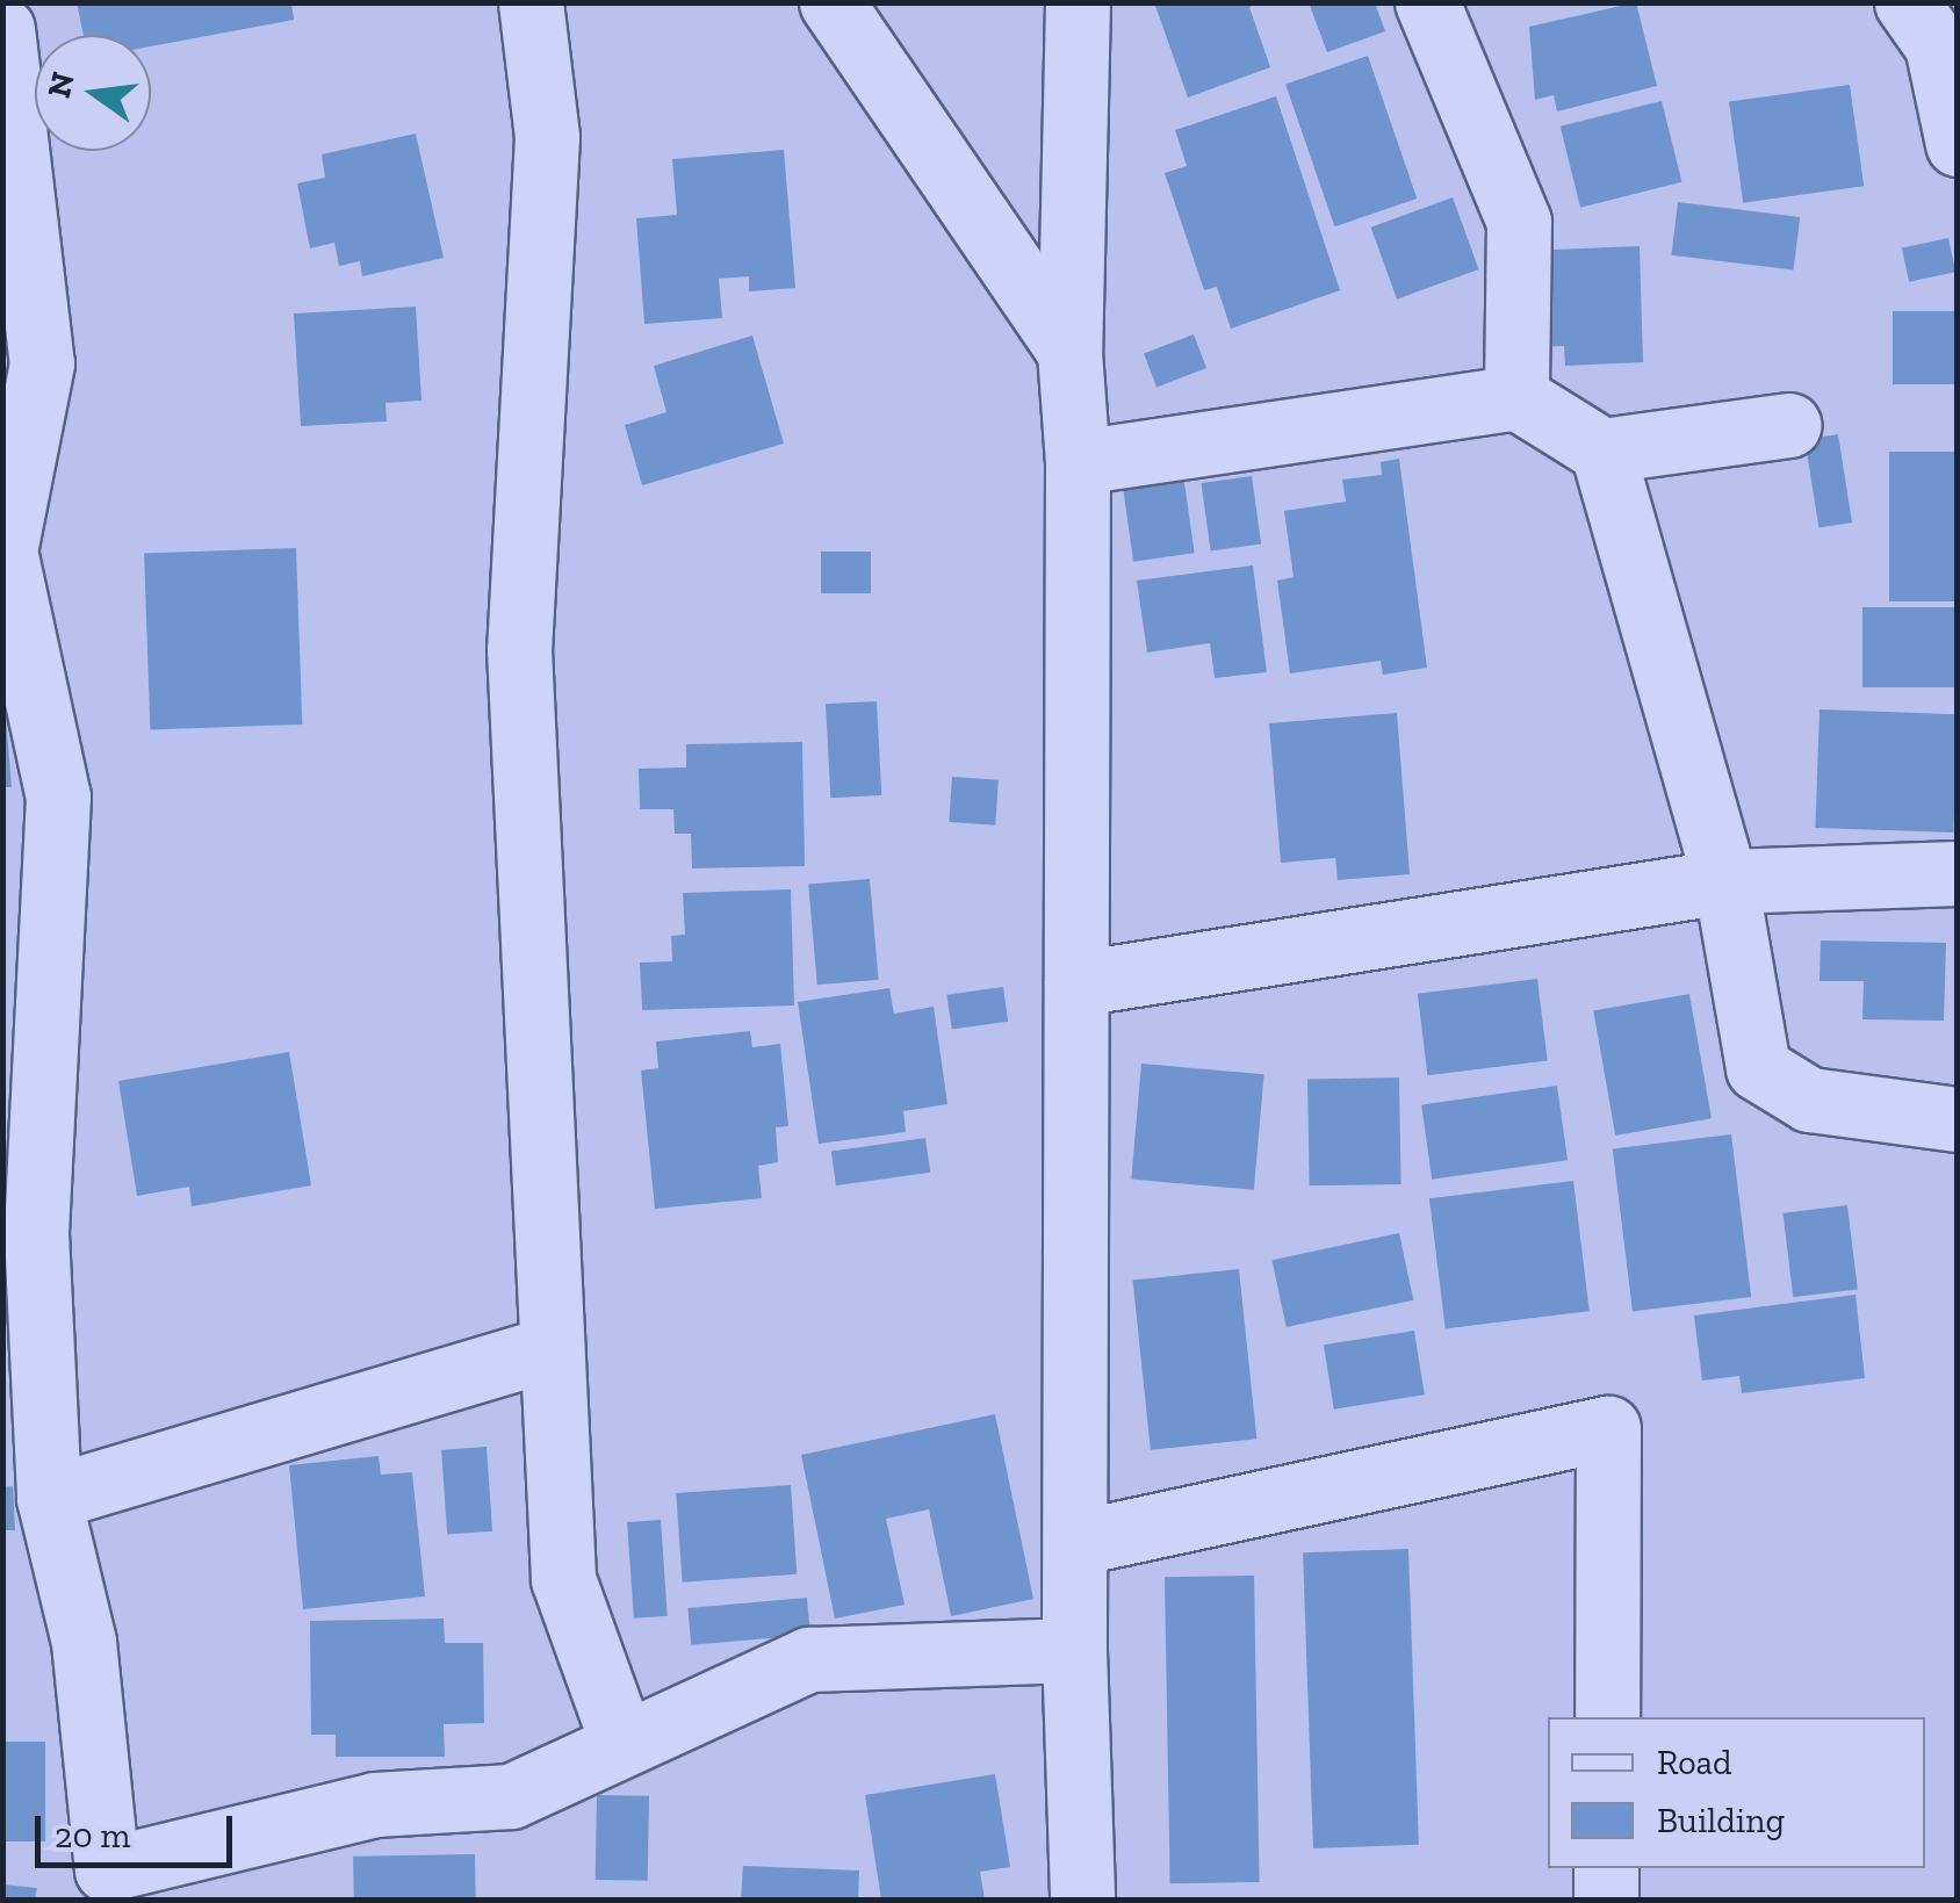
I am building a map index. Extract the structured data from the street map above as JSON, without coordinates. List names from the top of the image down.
{
  "legend": ["Road", "Building"],
  "scale_bar": "20 m",
  "north": "left"
}
